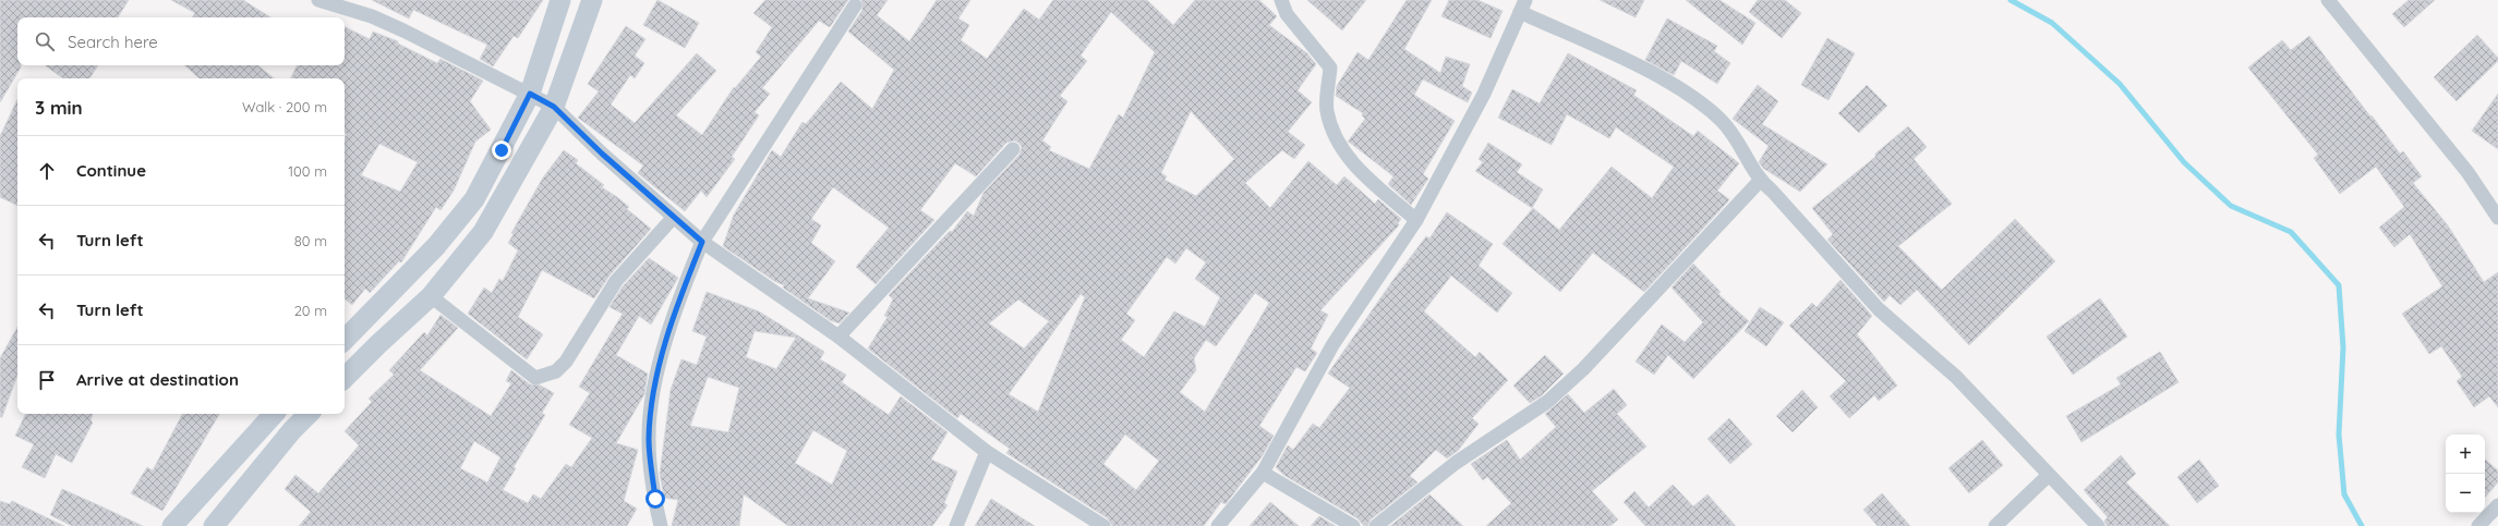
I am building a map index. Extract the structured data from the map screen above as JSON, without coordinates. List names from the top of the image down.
{
  "page": {
    "search": "Search here",
    "heading": ["3 min", "Walk · 200 m"],
    "list": [
      ["Continue", "100 m"],
      ["Turn left", "80 m"],
      ["Turn left", "20 m"],
      "Arrive at destination"
    ],
    "map_buttons": ["+", "−"]
  }
}
